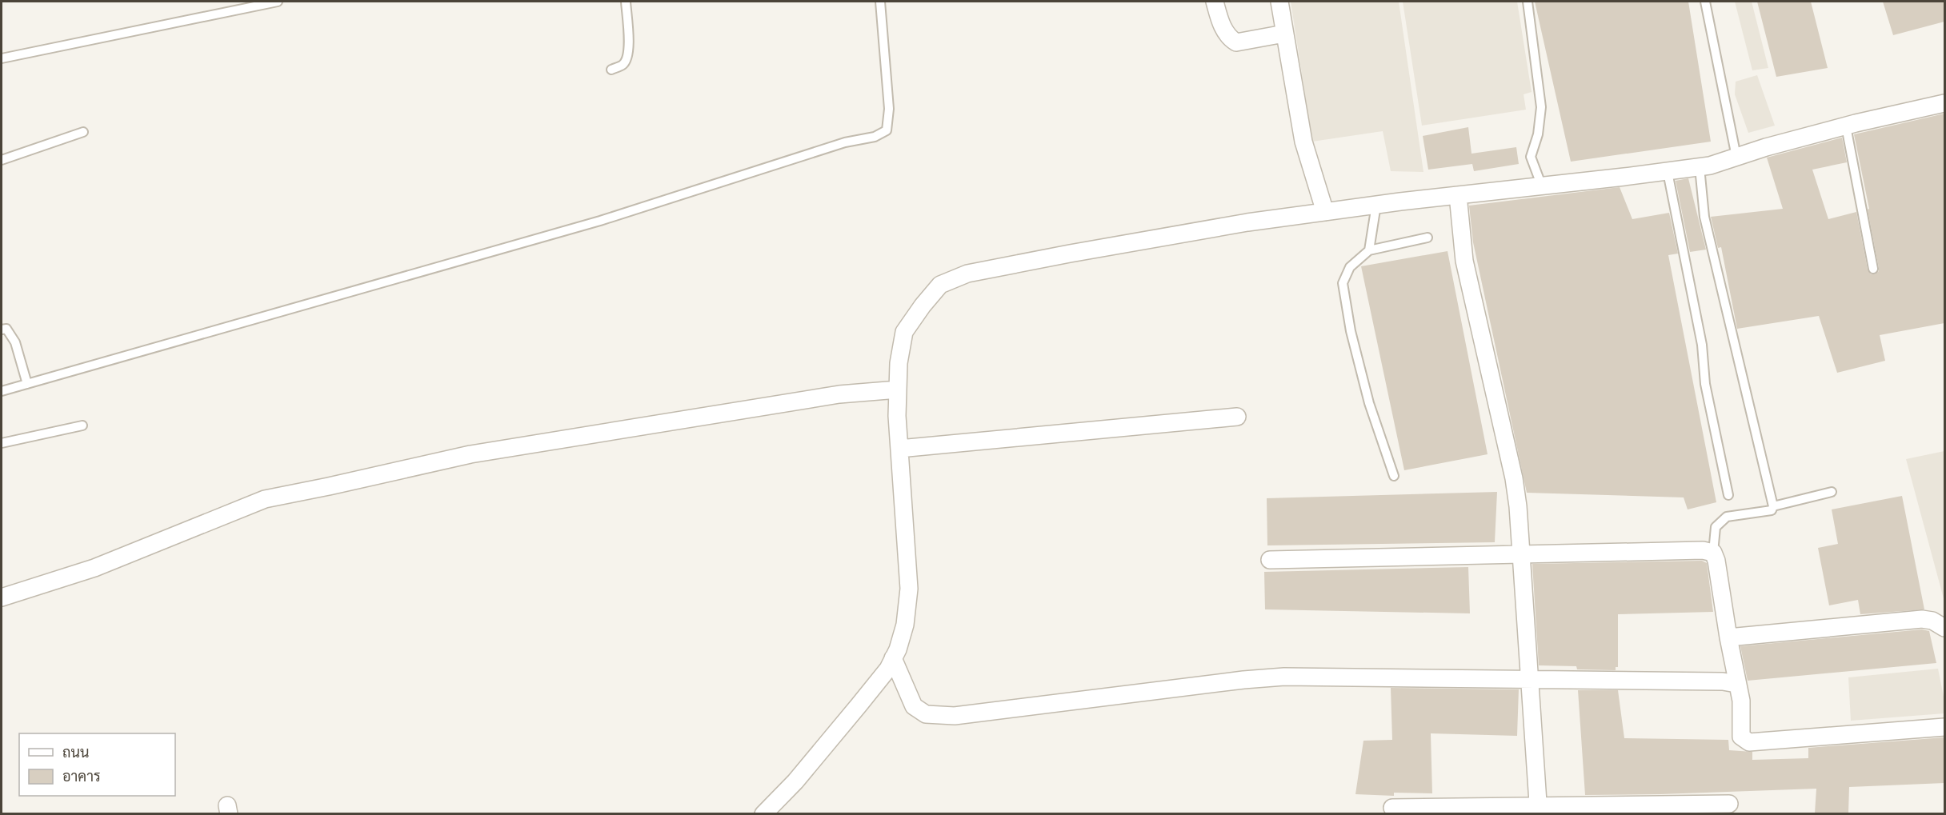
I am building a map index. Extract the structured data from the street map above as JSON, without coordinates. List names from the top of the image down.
{
  "legend": ["ถนน", "อาคาร"]
}
